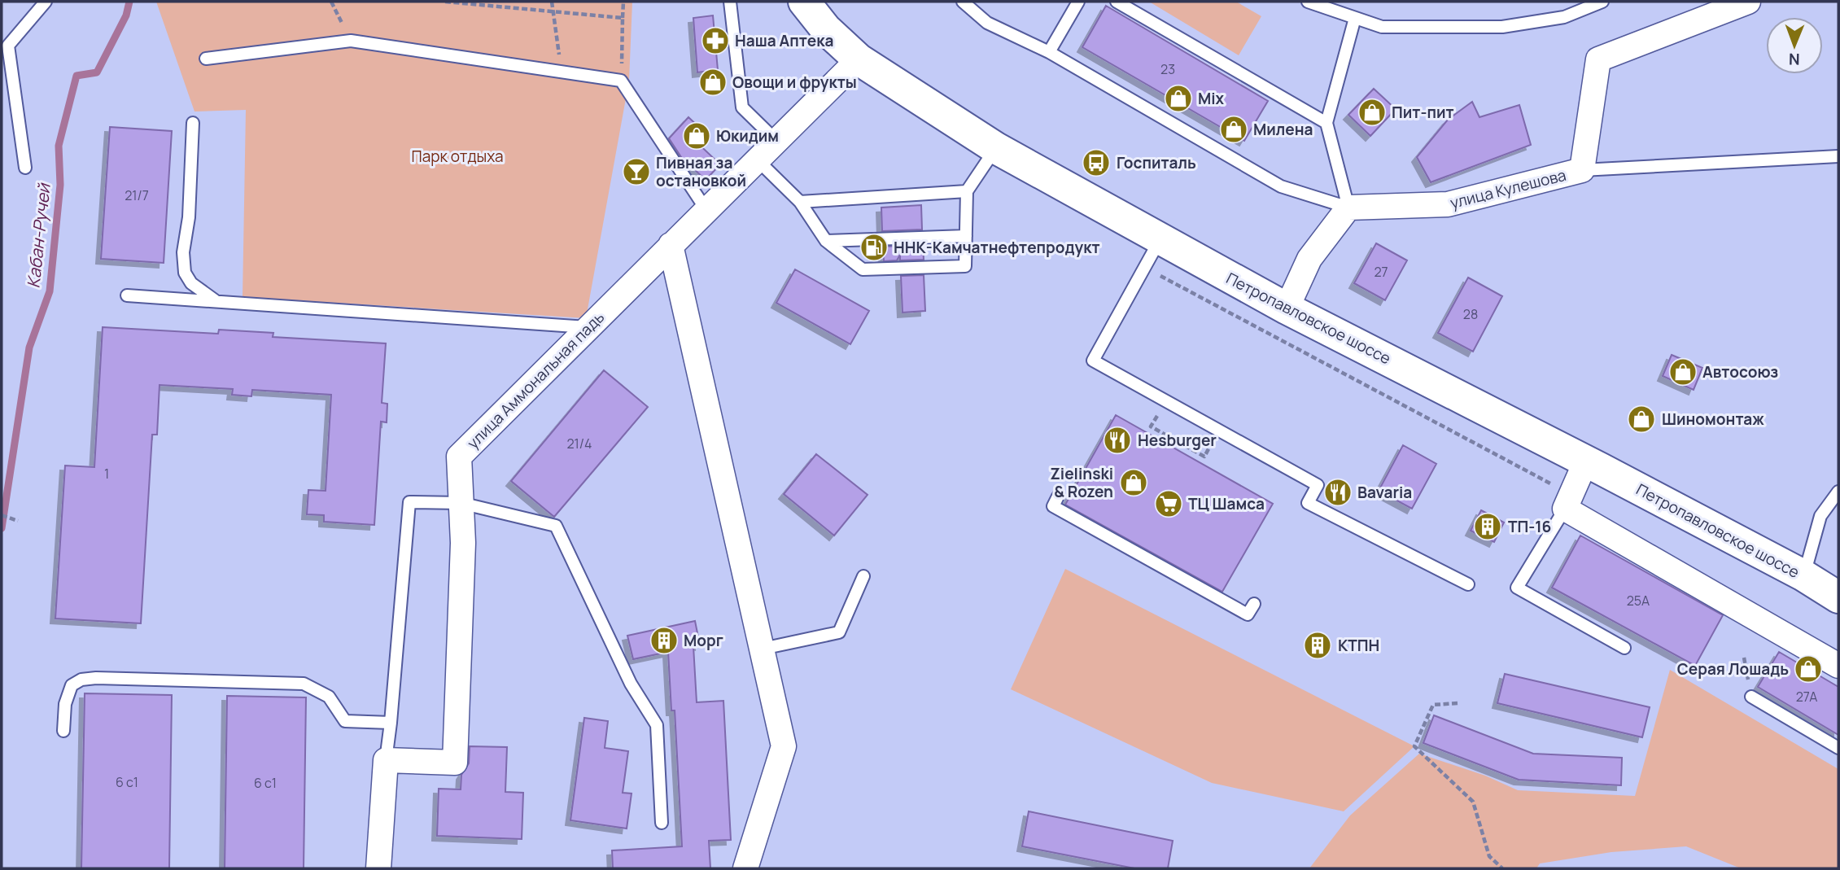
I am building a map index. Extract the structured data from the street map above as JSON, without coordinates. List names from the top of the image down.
{
  "streets": {
    "main road": ["Петропавловское шоссе"],
    "street": ["улица Кулешова", "улица Аммональная падь"]
  },
  "crossings": [
    ["Петропавловское шоссе", "улица Аммональная падь"]
  ],
  "water": ["Кабан-Ручей"],
  "parks": ["Парк отдыха"],
  "places": {
    "pharmacy": ["Наша Аптека"],
    "shop": [
      "Овощи и фрукты",
      "Mix",
      "Пит-пит",
      "Милена",
      "Юкидим",
      "Автосоюз",
      "Шиномонтаж",
      "Zielinski & Rozen",
      "Серая Лошадь"
    ],
    "bus stop": ["Госпиталь"],
    "bar": ["Пивная за остановкой"],
    "fuel station": ["ННК-Камчатнефтепродукт"],
    "restaurant": ["Hesburger", "Bavaria"],
    "supermarket": ["ТЦ Шамса"],
    "building": ["ТП-16", "Морг", "КТПН"]
  },
  "house_numbers": [
    "23",
    "21/7",
    "27",
    "28",
    "21/4",
    "1",
    "25А",
    "27А",
    "6 с1",
    "6 с1"
  ],
  "north": "bottom"
}
